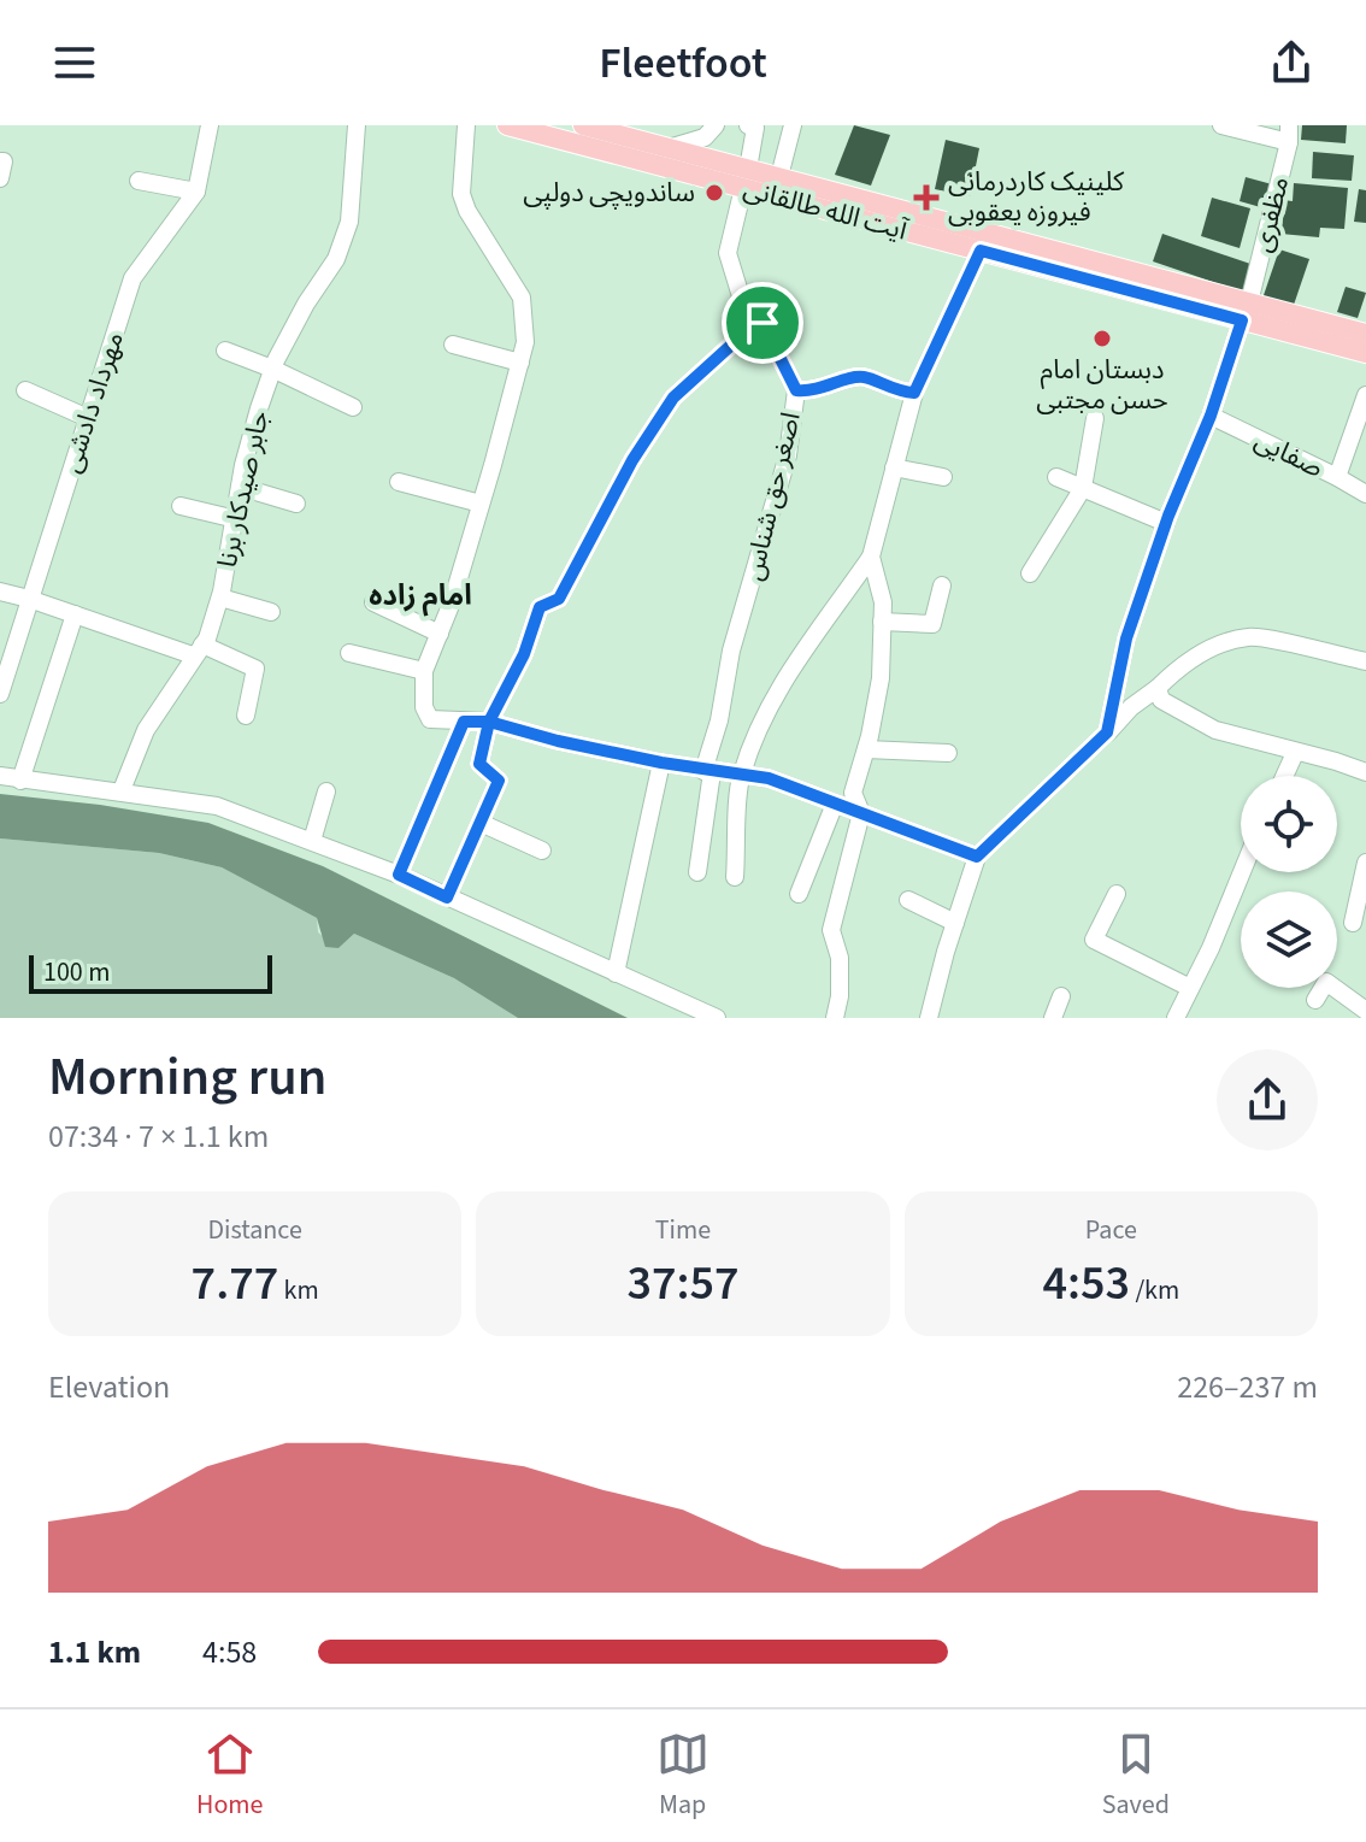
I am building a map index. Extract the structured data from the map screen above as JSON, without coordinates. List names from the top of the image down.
{
  "streets": {
    "main road": ["آیت الله طالقانی"],
    "street": [
      "مظفری",
      "مهرداد دادشی",
      "صفایی",
      "جابر صیدکار برنا",
      "اصغر حق شناس"
    ]
  },
  "crossings": [
    ["آیت الله طالقانی", "مظفری"],
    ["آیت الله طالقانی", "اصغر حق شناس"],
    ["مظفری", "صفایی"]
  ],
  "districts": ["امام زاده"],
  "places": {
    "other": ["ساندویچی دولپی", "دبستان امام حسن مجتبی"],
    "health": ["کلینیک کاردرمانی فیروزه یعقوبی"]
  },
  "scale_bar": "100 m",
  "page": {
    "header": "Fleetfoot",
    "scale": "100 m",
    "heading": ["Morning run", "07:34 · 7 × 1.1 km"],
    "stats": [
      ["Distance", "7.77 km"],
      ["Time", "37:57"],
      ["Pace", "4:53 /km"]
    ],
    "chart": ["Elevation", "226–237 m"],
    "list": [
      {
        "name": "1.1 km",
        "note": "4:58"
      }
    ],
    "tabs": ["Home", "Map", "Saved"]
  }
}
